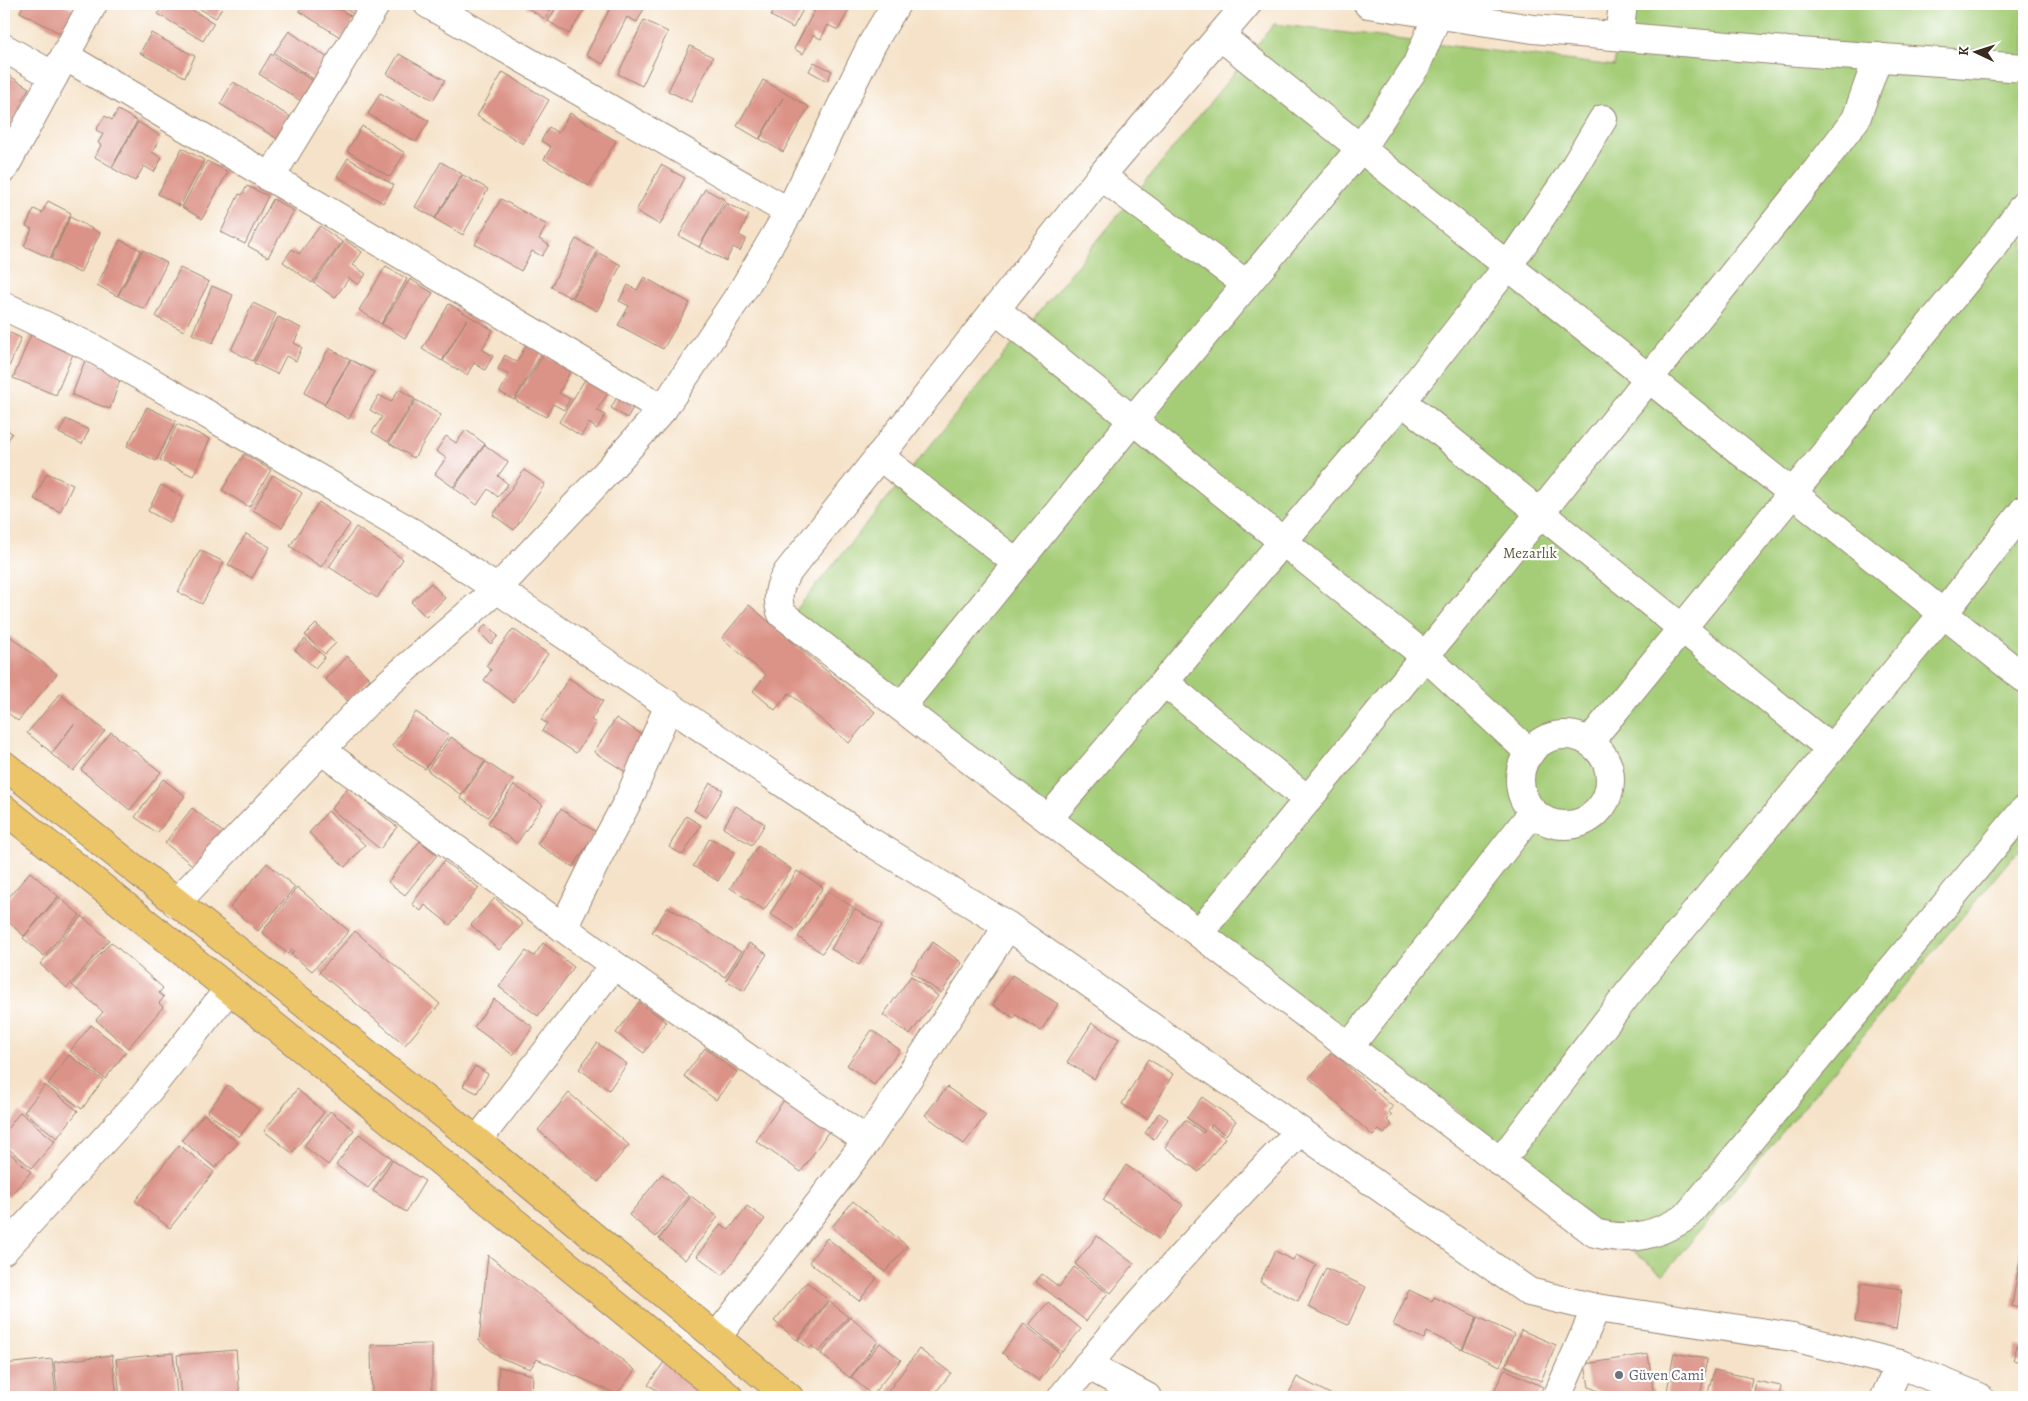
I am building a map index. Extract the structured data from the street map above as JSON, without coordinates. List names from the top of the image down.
{
  "parks": ["Mezarlık"],
  "places": ["Güven Cami"],
  "north": "left"
}
